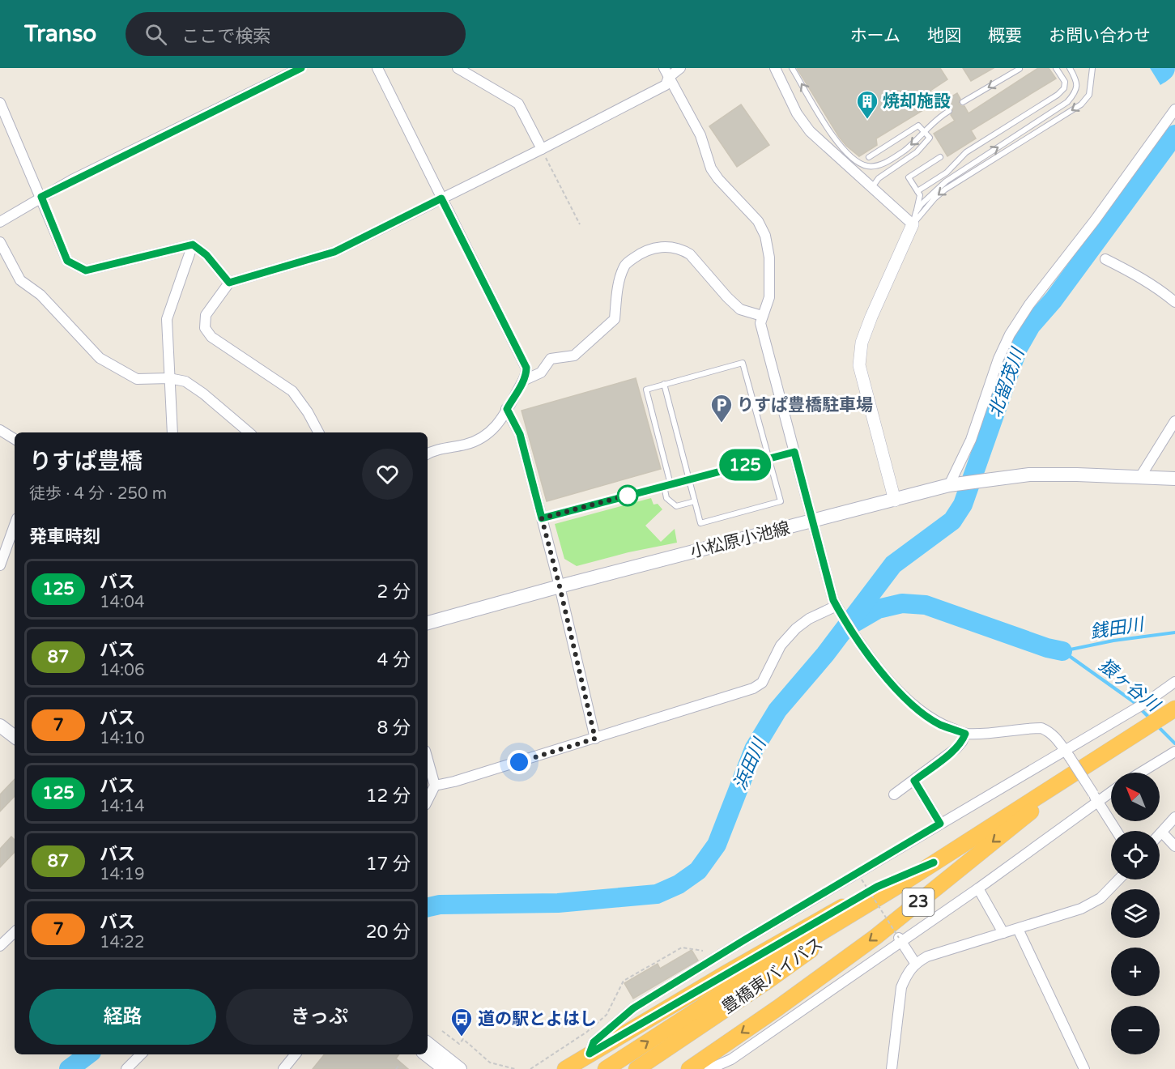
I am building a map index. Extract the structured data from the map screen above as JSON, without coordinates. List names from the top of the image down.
{
  "streets": {
    "highway": ["23", "豊橋東バイパス"],
    "main road": ["小松原小池線"]
  },
  "crossings": [
    ["23", "豊橋東バイパス"]
  ],
  "water": [
    "北留茂川",
    "銭田川",
    "猿ヶ谷川",
    "浜田川"
  ],
  "places": {
    "building": ["焼却施設"],
    "parking": ["りすぱ豊橋駐車場"],
    "bus stop": ["道の駅とよはし"]
  },
  "lines": ["bus line 125"],
  "north": "top left",
  "page": {
    "header": "Transo",
    "search": "ここで検索",
    "nav": [
      "ホーム",
      "地図",
      "概要",
      "お問い合わせ"
    ],
    "on_map": "125",
    "heading": [
      ["りすぱ豊橋", "徒歩 · 4 分 · 250 m"],
      "発車時刻"
    ],
    "list": [
      {
        "mark": "125",
        "name": "バス",
        "note": "14:04",
        "value": "2 分"
      },
      {
        "mark": "87",
        "name": "バス",
        "note": "14:06",
        "value": "4 分"
      },
      {
        "mark": "7",
        "name": "バス",
        "note": "14:10",
        "value": "8 分"
      },
      {
        "mark": "125",
        "name": "バス",
        "note": "14:14",
        "value": "12 分"
      },
      {
        "mark": "87",
        "name": "バス",
        "note": "14:19",
        "value": "17 分"
      },
      {
        "mark": "7",
        "name": "バス",
        "note": "14:22",
        "value": "20 分"
      }
    ],
    "map_buttons": ["+", "−"],
    "buttons": ["経路", "きっぷ"]
  }
}
